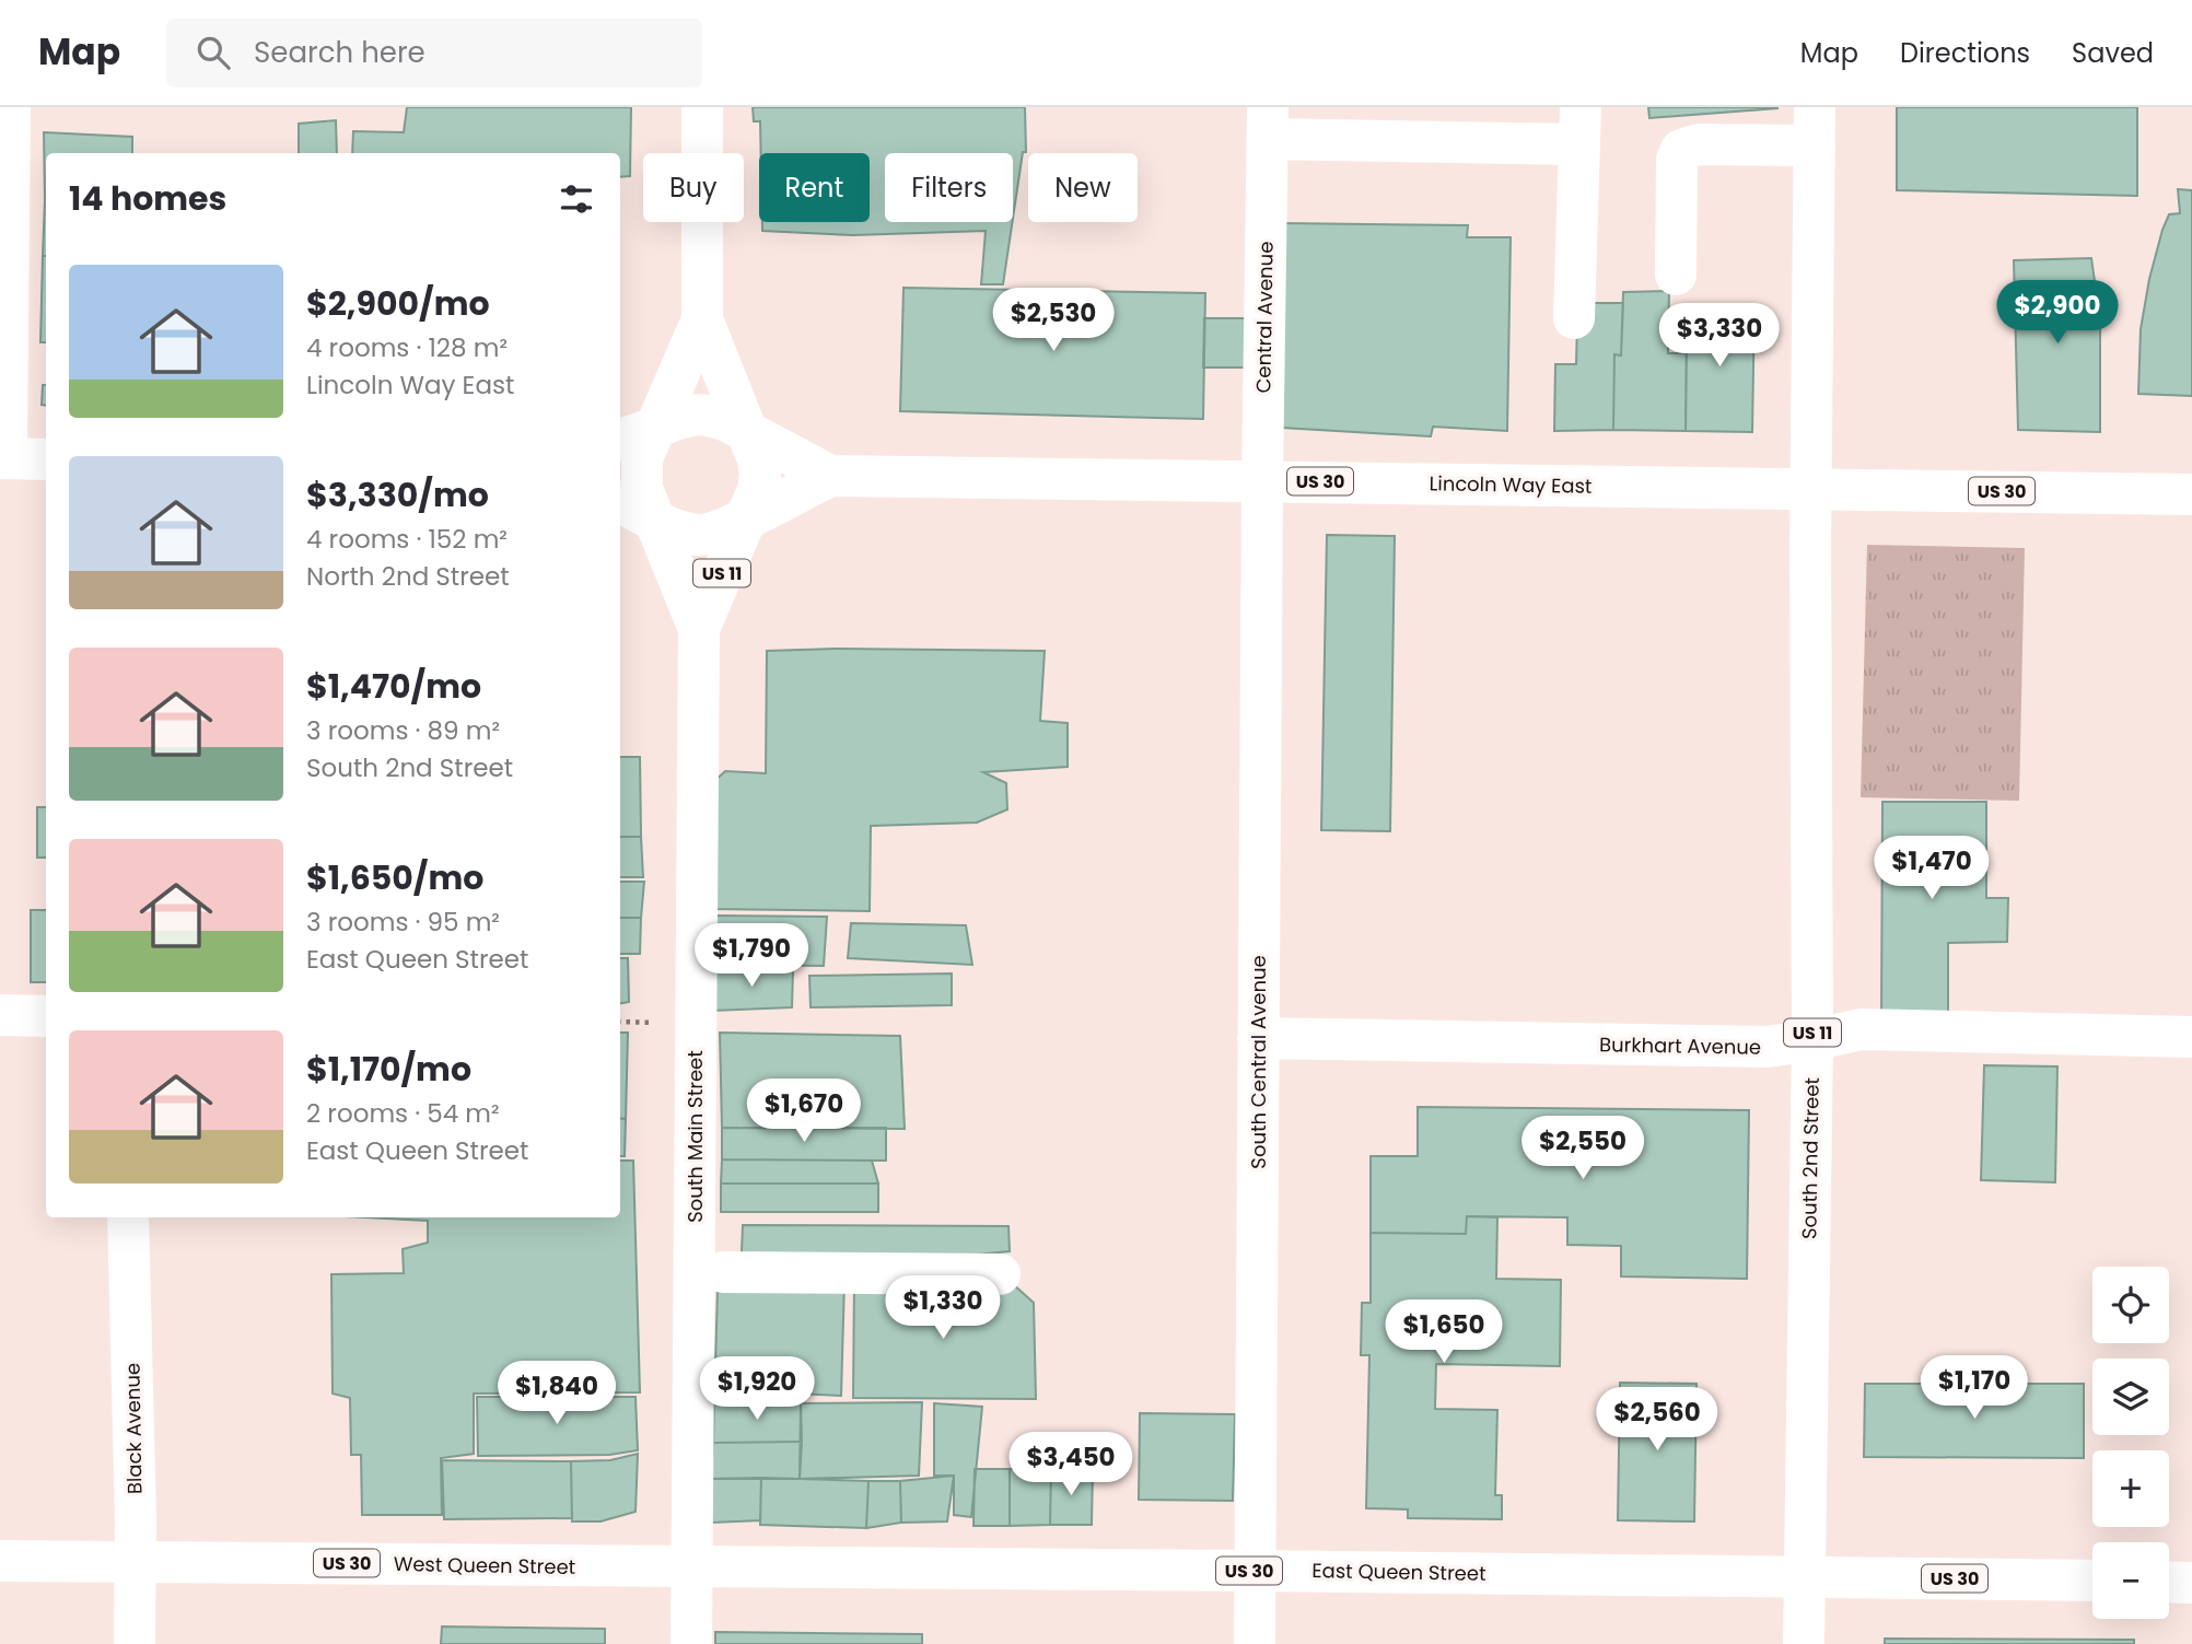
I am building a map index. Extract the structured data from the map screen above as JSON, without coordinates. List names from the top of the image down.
{
  "streets": {
    "main road": [
      "Central Avenue",
      "US 30",
      "Lincoln Way East",
      "US 11",
      "Burkhart Avenue",
      "South Central Avenue",
      "South Main Street",
      "South 2nd Street",
      "Black Avenue",
      "West Queen Street",
      "East Queen Street"
    ]
  },
  "crossings": [
    ["Central Avenue", "Lincoln Way East"],
    ["Central Avenue", "South Central Avenue"],
    ["US 30", "Lincoln Way East"],
    ["US 30", "US 11"],
    ["US 30", "South Main Street"],
    ["Lincoln Way East", "US 11"],
    ["Lincoln Way East", "South Central Avenue"],
    ["Lincoln Way East", "South Main Street"],
    ["Lincoln Way East", "South 2nd Street"],
    ["US 11", "South Main Street"],
    ["US 11", "South 2nd Street"],
    ["Burkhart Avenue", "South Central Avenue"],
    ["Burkhart Avenue", "South 2nd Street"],
    ["South Central Avenue", "East Queen Street"],
    ["South Main Street", "West Queen Street"],
    ["South Main Street", "East Queen Street"],
    ["South 2nd Street", "East Queen Street"],
    ["Black Avenue", "West Queen Street"],
    ["West Queen Street", "East Queen Street"]
  ],
  "page": {
    "header": "Map",
    "search": "Search here",
    "nav": ["Map", "Directions", "Saved"],
    "chip": [
      "Buy",
      "Rent",
      "Filters",
      "New"
    ],
    "heading": "14 homes",
    "list": [
      {
        "name": "$2,900/mo",
        "note": "4 rooms · 128 m² · Lincoln Way East"
      },
      {
        "name": "$3,330/mo",
        "note": "4 rooms · 152 m² · North 2nd Street"
      },
      {
        "name": "$1,470/mo",
        "note": "3 rooms · 89 m² · South 2nd Street"
      },
      {
        "name": "$1,650/mo",
        "note": "3 rooms · 95 m² · East Queen Street"
      },
      {
        "name": "$1,170/mo",
        "note": "2 rooms · 54 m² · East Queen Street"
      }
    ],
    "price": [
      "$2,900",
      "$2,530",
      "$3,330",
      "$1,470",
      "$1,790",
      "$1,670",
      "$2,550",
      "$1,330",
      "$1,650",
      "$1,170",
      "$1,920",
      "$1,840",
      "$2,560",
      "$3,450"
    ],
    "map_buttons": ["+", "−"]
  }
}
